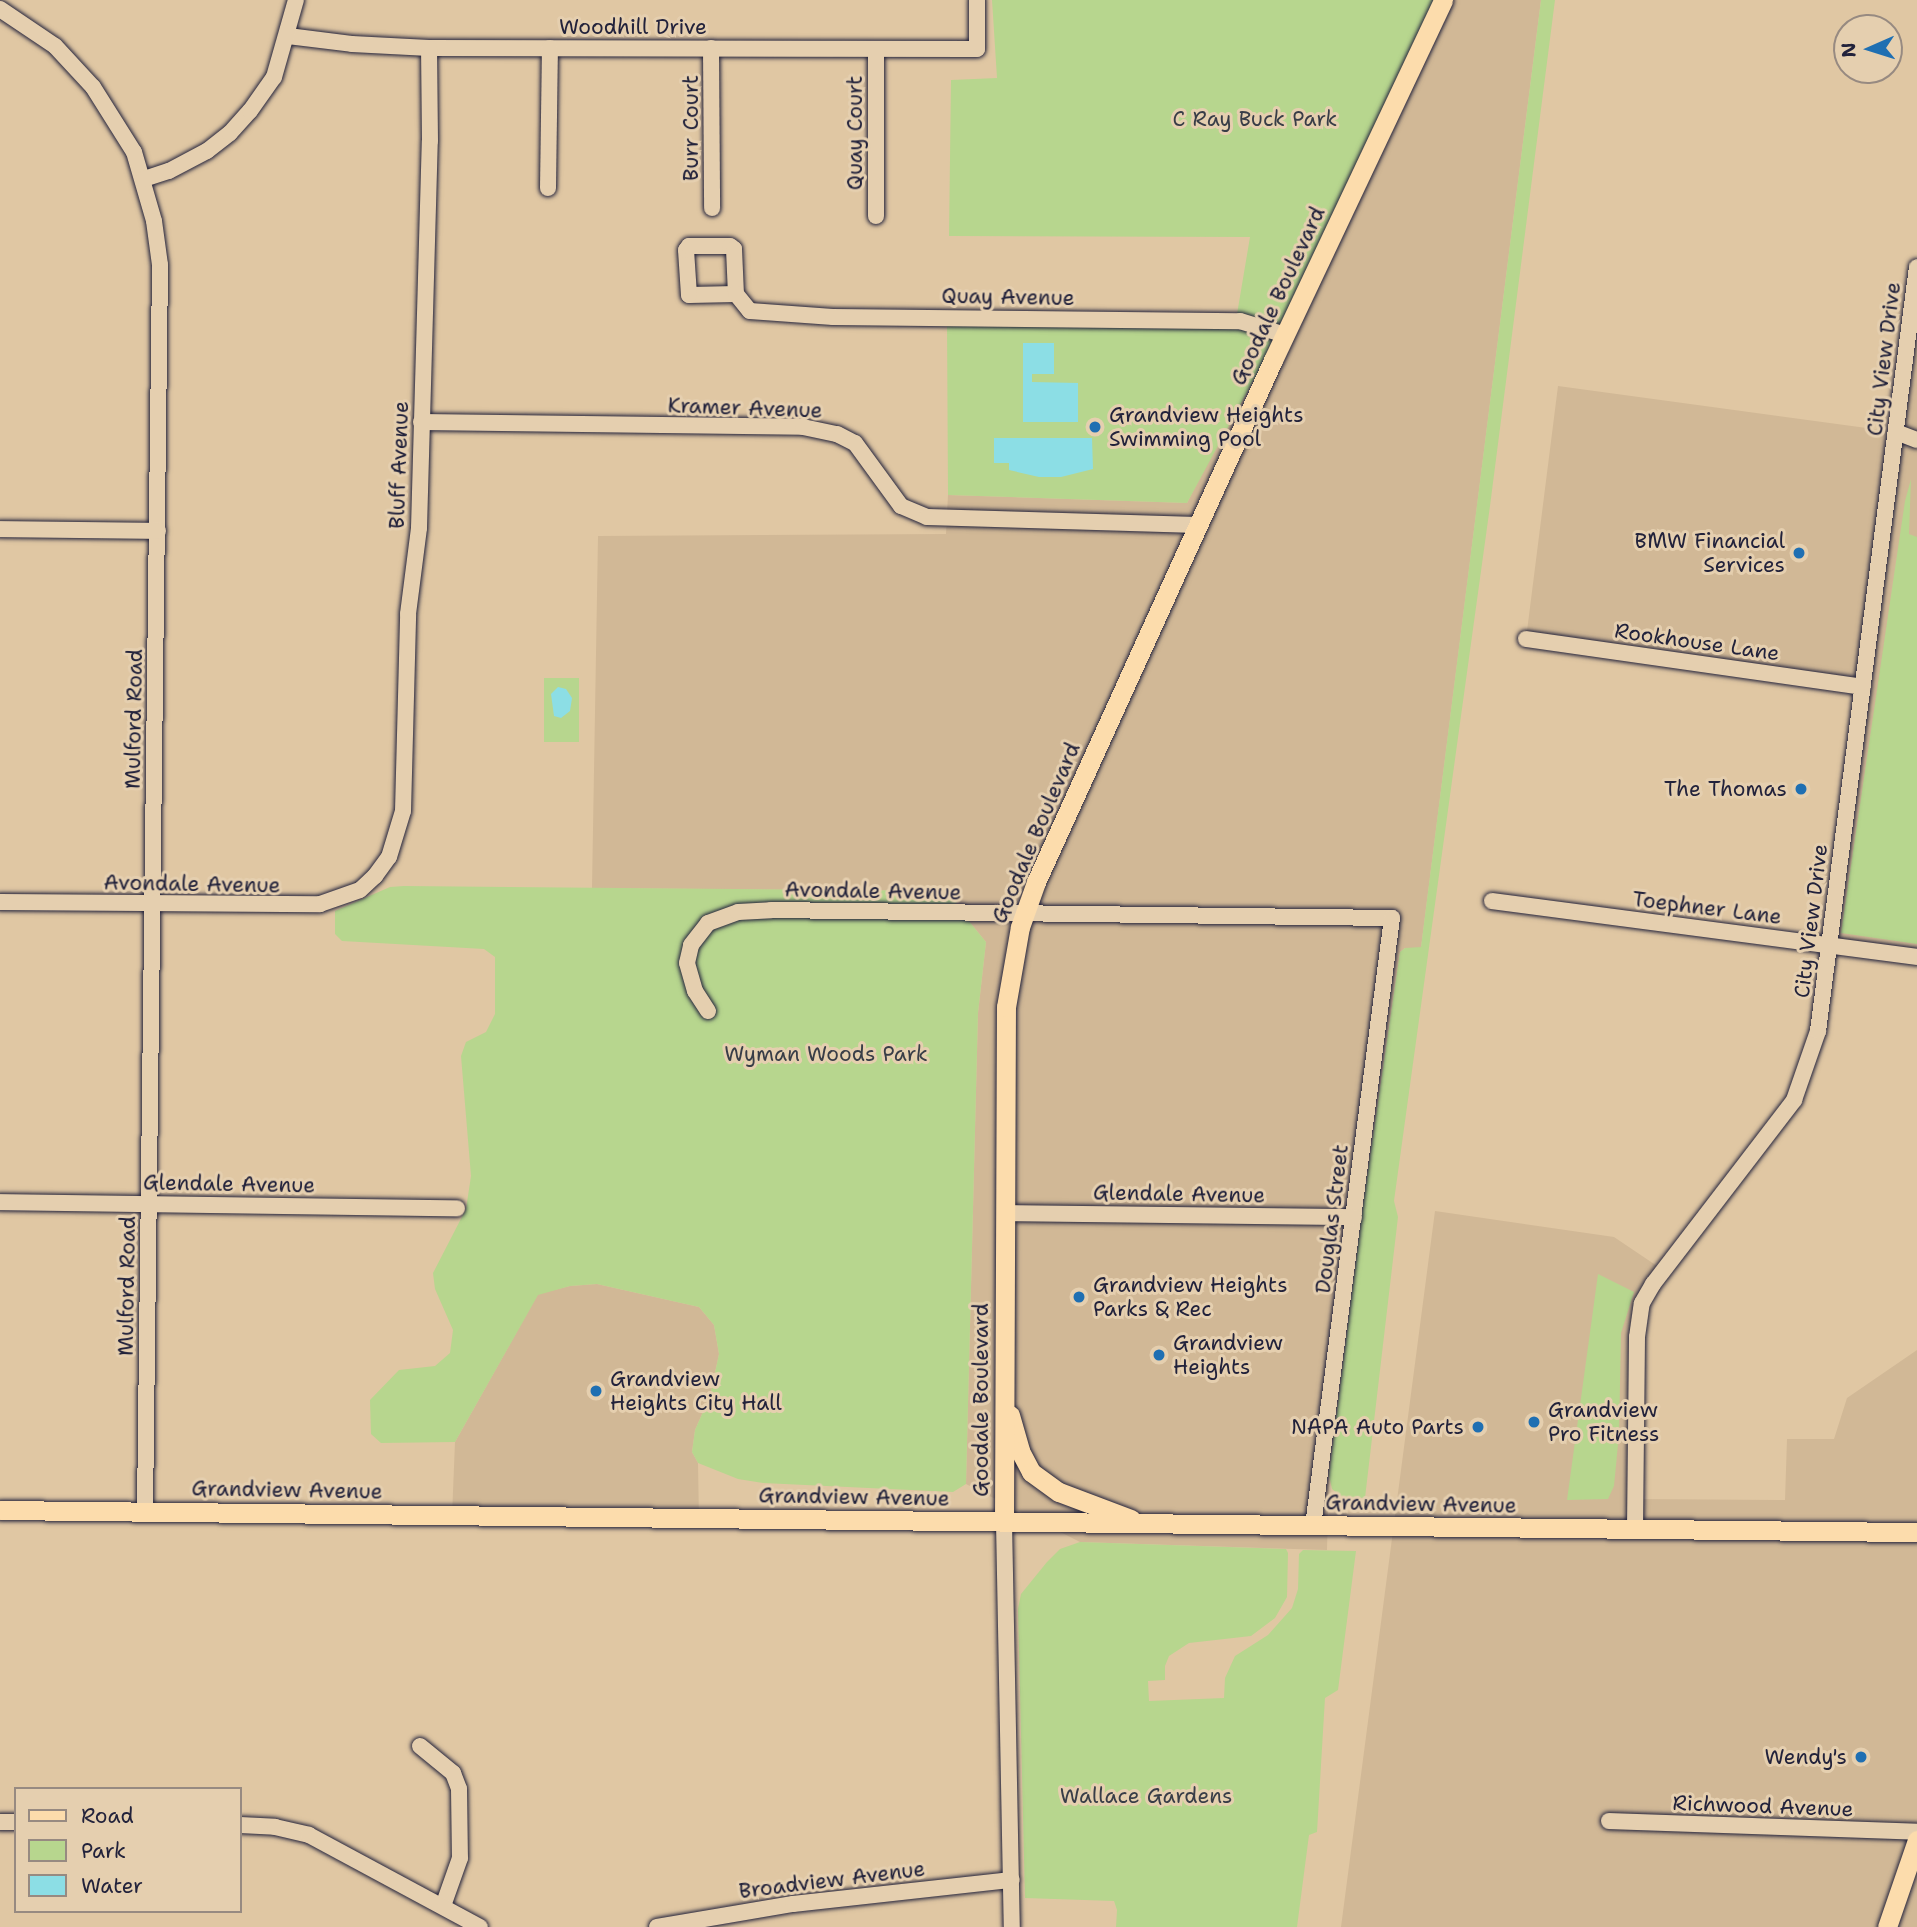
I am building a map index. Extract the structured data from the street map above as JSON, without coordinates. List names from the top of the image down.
{
  "streets": {
    "main road": ["Goodale Boulevard", "Grandview Avenue"],
    "street": [
      "Woodhill Drive",
      "Burr Court",
      "Quay Court",
      "Quay Avenue",
      "City View Drive",
      "Kramer Avenue",
      "Bluff Avenue",
      "Rookhouse Lane",
      "Mulford Road",
      "Avondale Avenue",
      "Toephner Lane",
      "Glendale Avenue",
      "Douglas Street",
      "Richwood Avenue",
      "Broadview Avenue"
    ]
  },
  "crossings": [
    ["Woodhill Drive", "Burr Court"],
    ["Woodhill Drive", "Quay Court"],
    ["Woodhill Drive", "Bluff Avenue"],
    ["Goodale Boulevard", "Quay Avenue"],
    ["Goodale Boulevard", "Kramer Avenue"],
    ["Goodale Boulevard", "Avondale Avenue"],
    ["Goodale Boulevard", "Glendale Avenue"],
    ["Goodale Boulevard", "Grandview Avenue"],
    ["Goodale Boulevard", "Broadview Avenue"],
    ["City View Drive", "Rookhouse Lane"],
    ["City View Drive", "Toephner Lane"],
    ["City View Drive", "Grandview Avenue"],
    ["Kramer Avenue", "Bluff Avenue"],
    ["Bluff Avenue", "Avondale Avenue"],
    ["Mulford Road", "Avondale Avenue"],
    ["Mulford Road", "Glendale Avenue"],
    ["Mulford Road", "Grandview Avenue"],
    ["Avondale Avenue", "Douglas Street"],
    ["Glendale Avenue", "Douglas Street"],
    ["Douglas Street", "Grandview Avenue"]
  ],
  "parks": ["C Ray Buck Park", "Wyman Woods Park", "Wallace Gardens"],
  "places": [
    "Grandview Heights Swimming Pool",
    "BMW Financial Services",
    "The Thomas",
    "Grandview Heights Parks & Rec",
    "Grandview Heights",
    "Grandview Heights City Hall",
    "Grandview Pro Fitness",
    "NAPA Auto Parts",
    "Wendy's"
  ],
  "legend": ["Road", "Park", "Water"],
  "north": "left"
}
